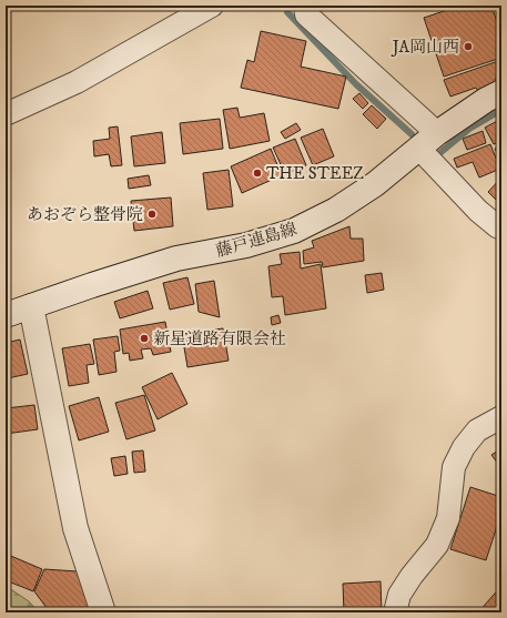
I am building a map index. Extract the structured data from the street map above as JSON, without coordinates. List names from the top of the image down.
{
  "streets": {
    "main road": ["藤戸連島線"]
  },
  "places": [
    "JA岡山西",
    "THE STEEZ",
    "あおぞら整骨院",
    "新星道路有限会社"
  ]
}
